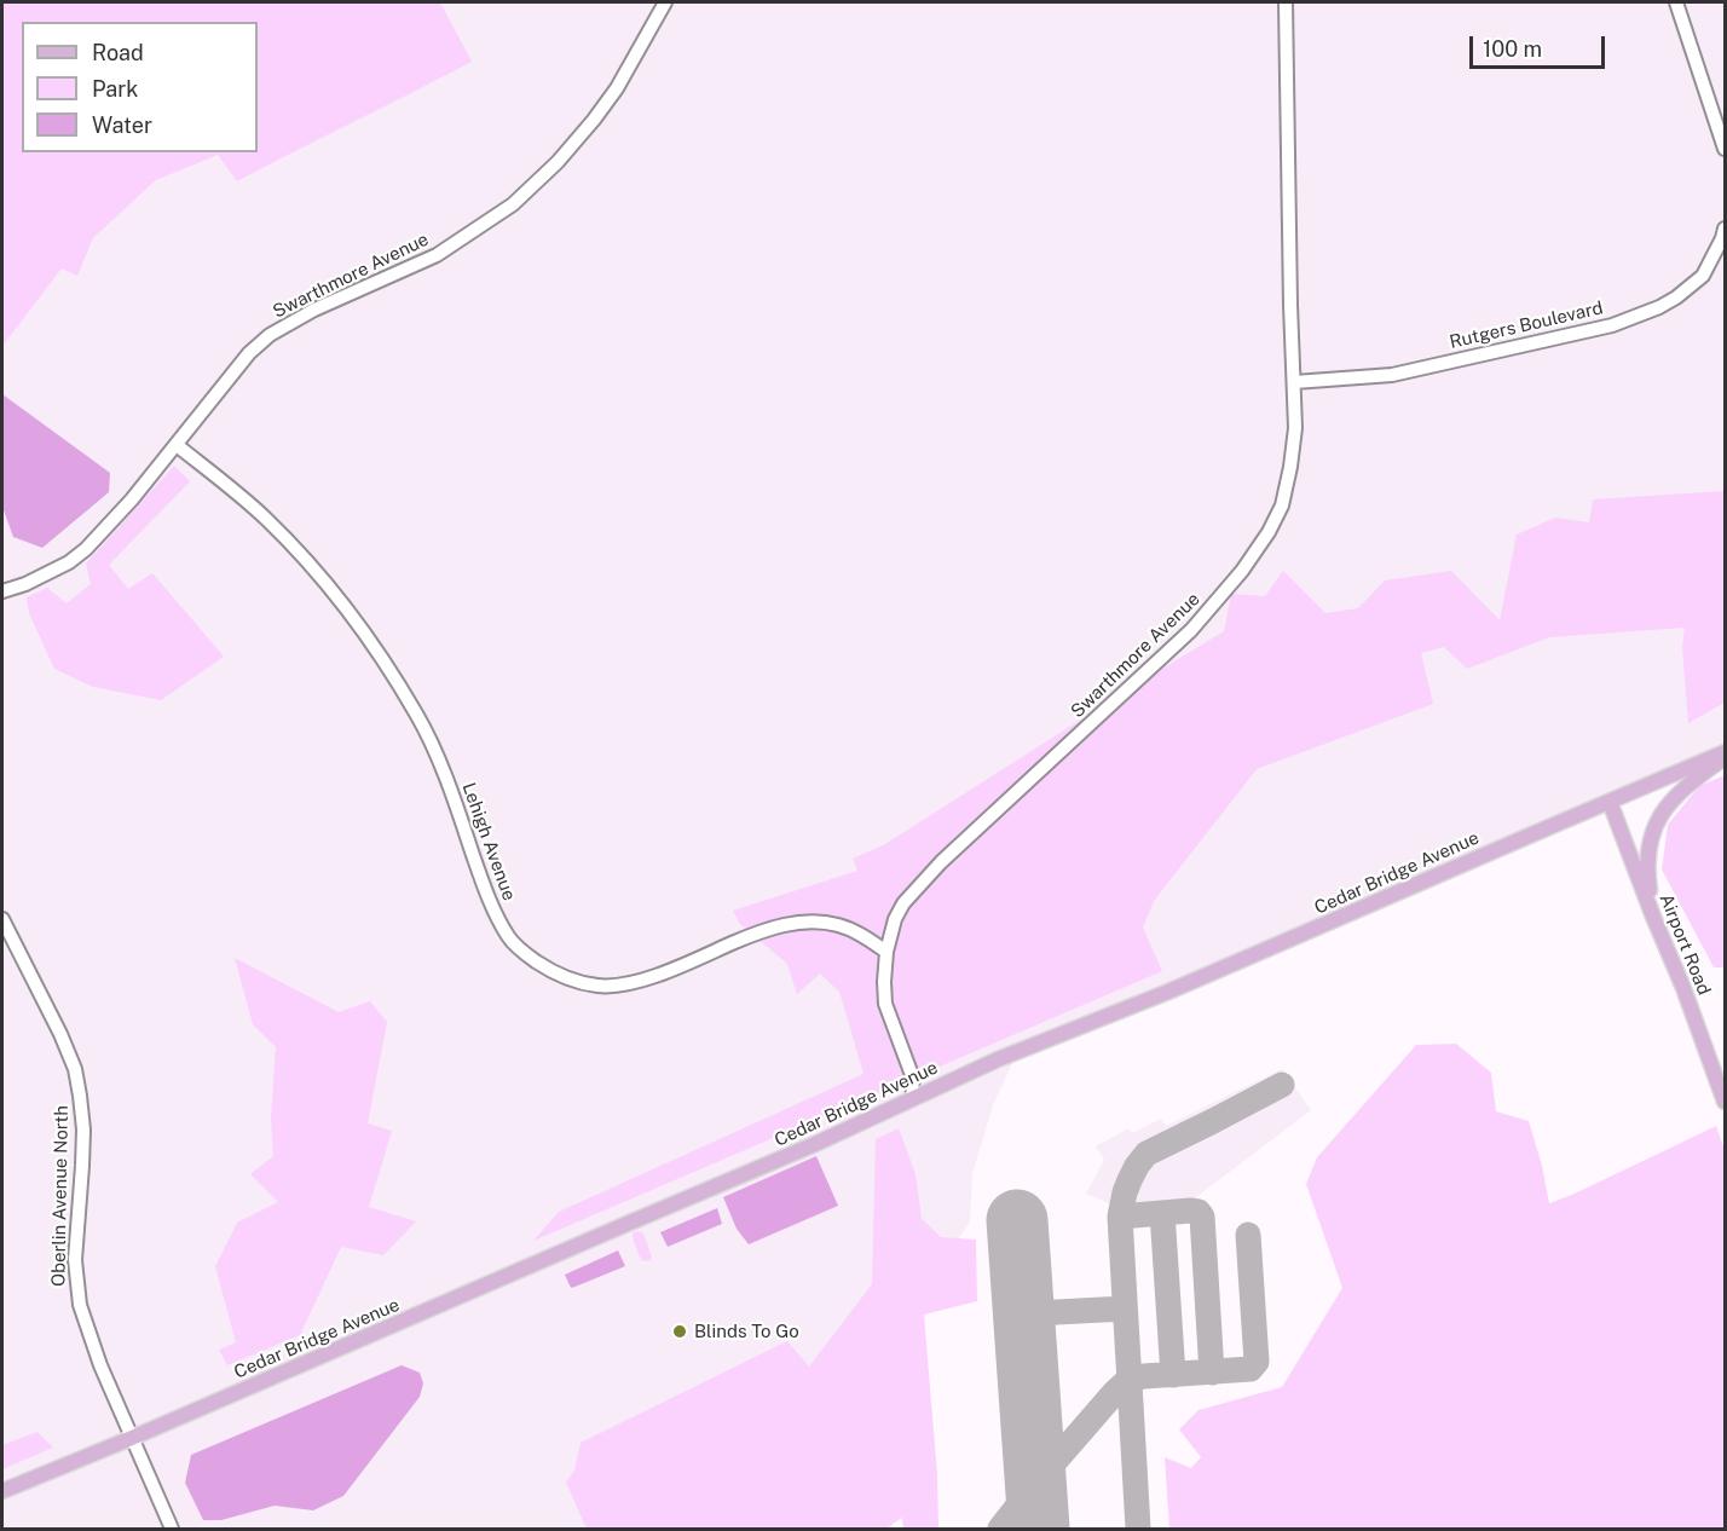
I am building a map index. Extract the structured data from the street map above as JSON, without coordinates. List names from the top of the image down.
{
  "streets": {
    "main road": ["Cedar Bridge Avenue", "Airport Road"],
    "street": [
      "Swarthmore Avenue",
      "Rutgers Boulevard",
      "Lehigh Avenue",
      "Oberlin Avenue North"
    ]
  },
  "crossings": [
    ["Swarthmore Avenue", "Rutgers Boulevard"],
    ["Swarthmore Avenue", "Lehigh Avenue"],
    ["Swarthmore Avenue", "Cedar Bridge Avenue"],
    ["Cedar Bridge Avenue", "Airport Road"],
    ["Cedar Bridge Avenue", "Oberlin Avenue North"]
  ],
  "places": ["Blinds To Go"],
  "legend": ["Road", "Park", "Water"],
  "scale_bar": "100 m"
}
